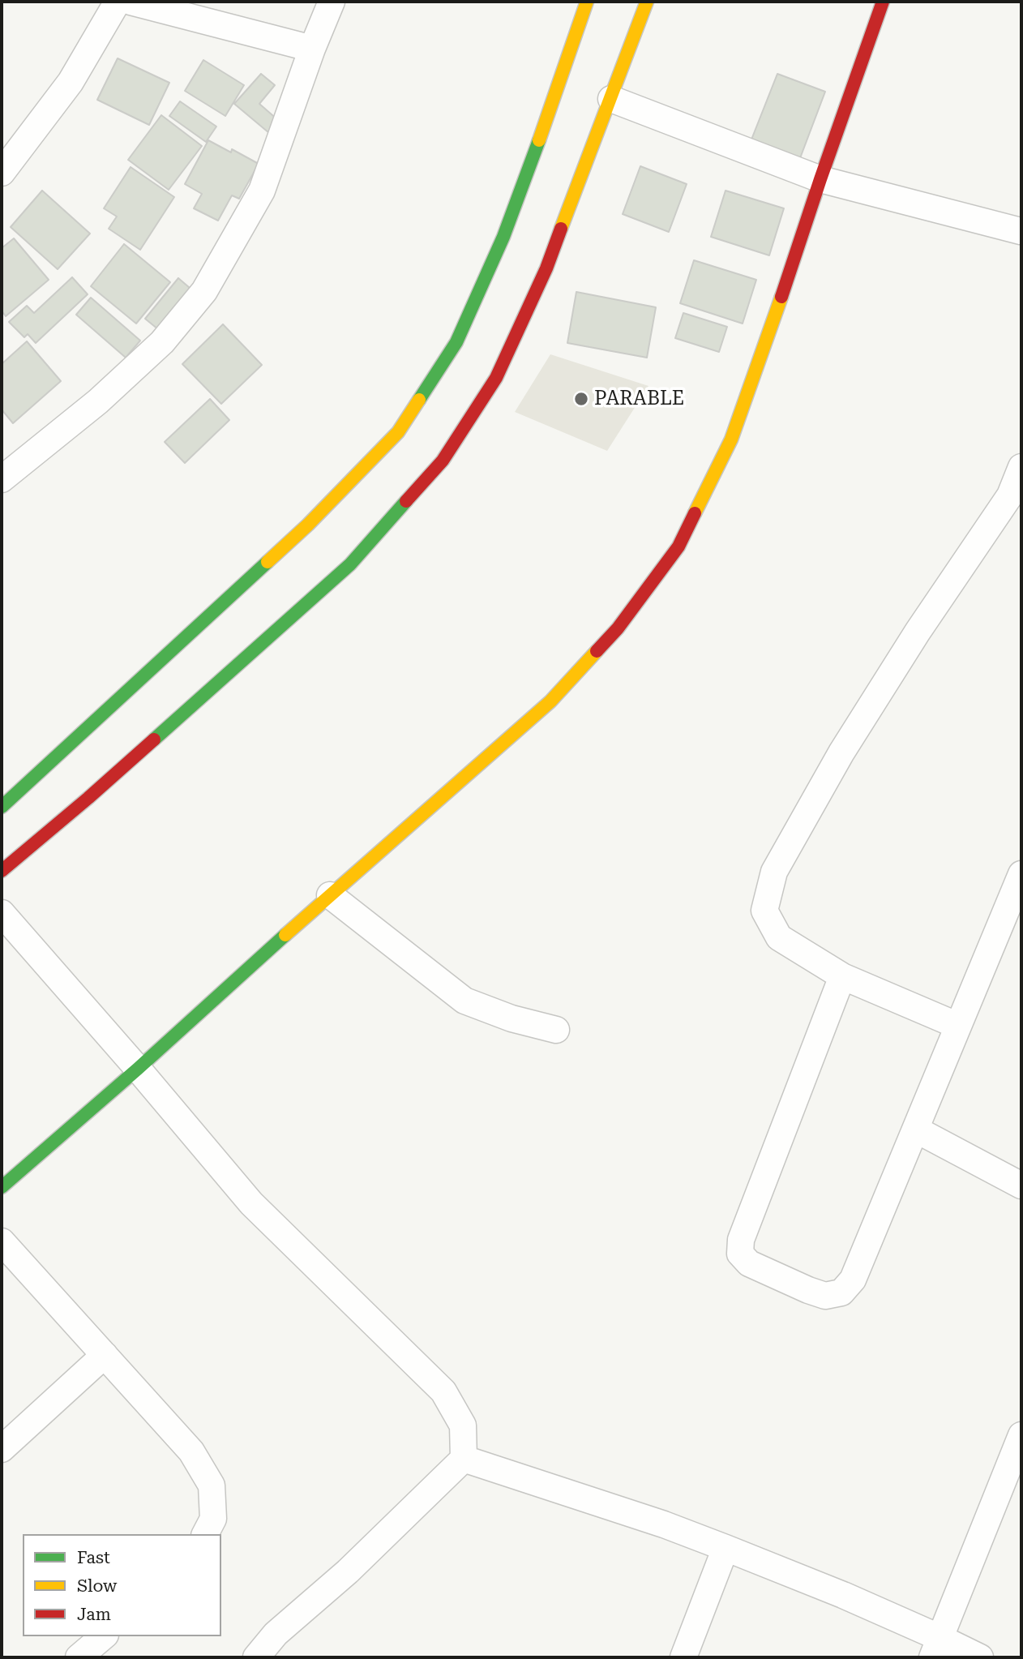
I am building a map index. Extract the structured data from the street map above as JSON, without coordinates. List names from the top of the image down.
{
  "places": ["PARABLE"],
  "legend": ["Fast", "Slow", "Jam"]
}
